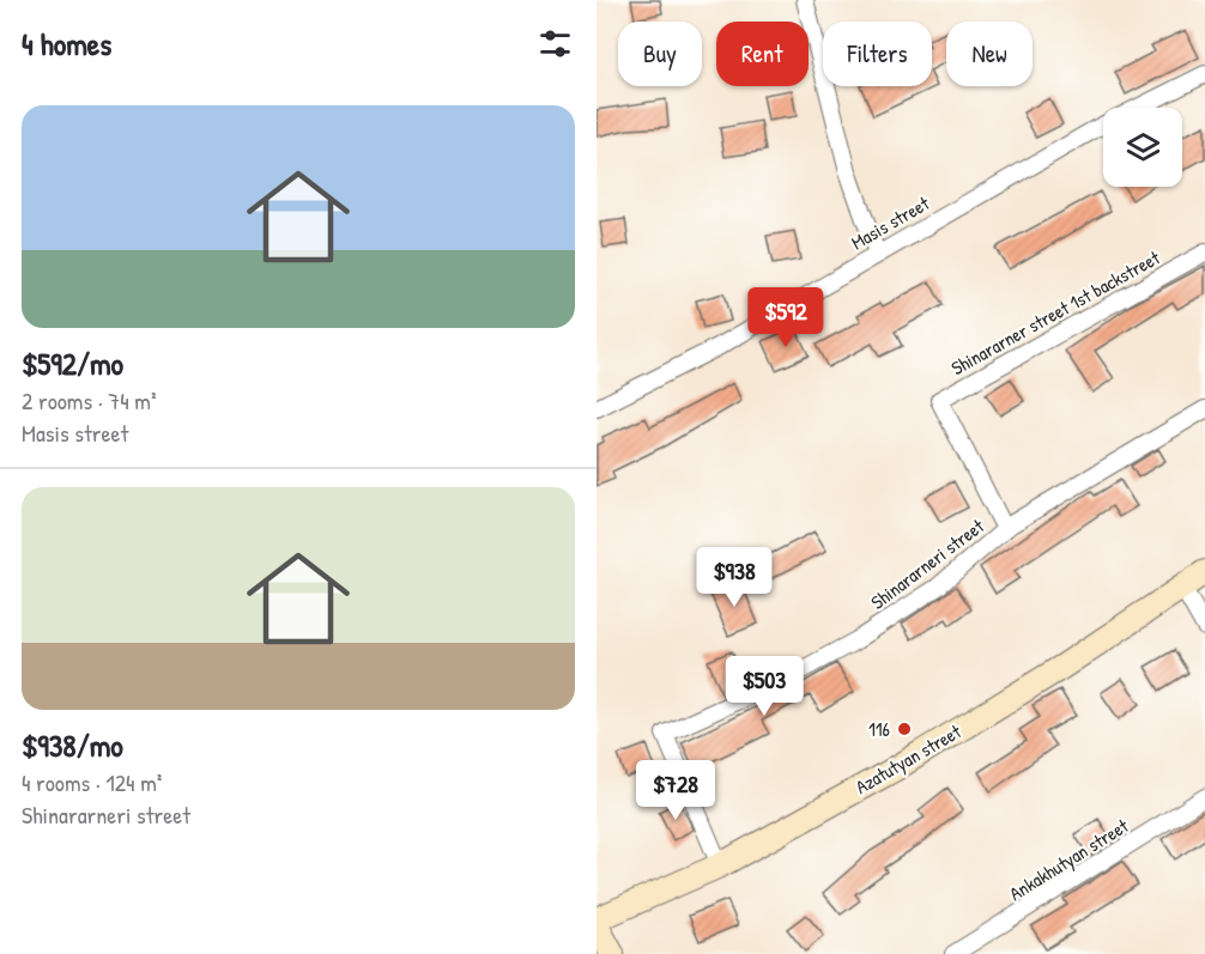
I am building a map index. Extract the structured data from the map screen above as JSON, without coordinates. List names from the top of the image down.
{
  "streets": {
    "street": [
      "Masis street",
      "Shinararner street 1st backstreet",
      "Shinararneri street",
      "Azatutyan street",
      "Ankakhutyan street"
    ]
  },
  "crossings": [
    ["Shinararner street 1st backstreet", "Shinararneri street"],
    ["Shinararneri street", "Azatutyan street"]
  ],
  "places": ["116"],
  "page": {
    "heading": "4 homes",
    "chip": [
      "Buy",
      "Rent",
      "Filters",
      "New"
    ],
    "list": [
      {
        "name": "$592/mo",
        "note": "2 rooms · 74 m² · Masis street"
      },
      {
        "name": "$938/mo",
        "note": "4 rooms · 124 m² · Shinararneri street"
      }
    ],
    "price": [
      "$592",
      "$938",
      "$503",
      "$728"
    ]
  }
}
